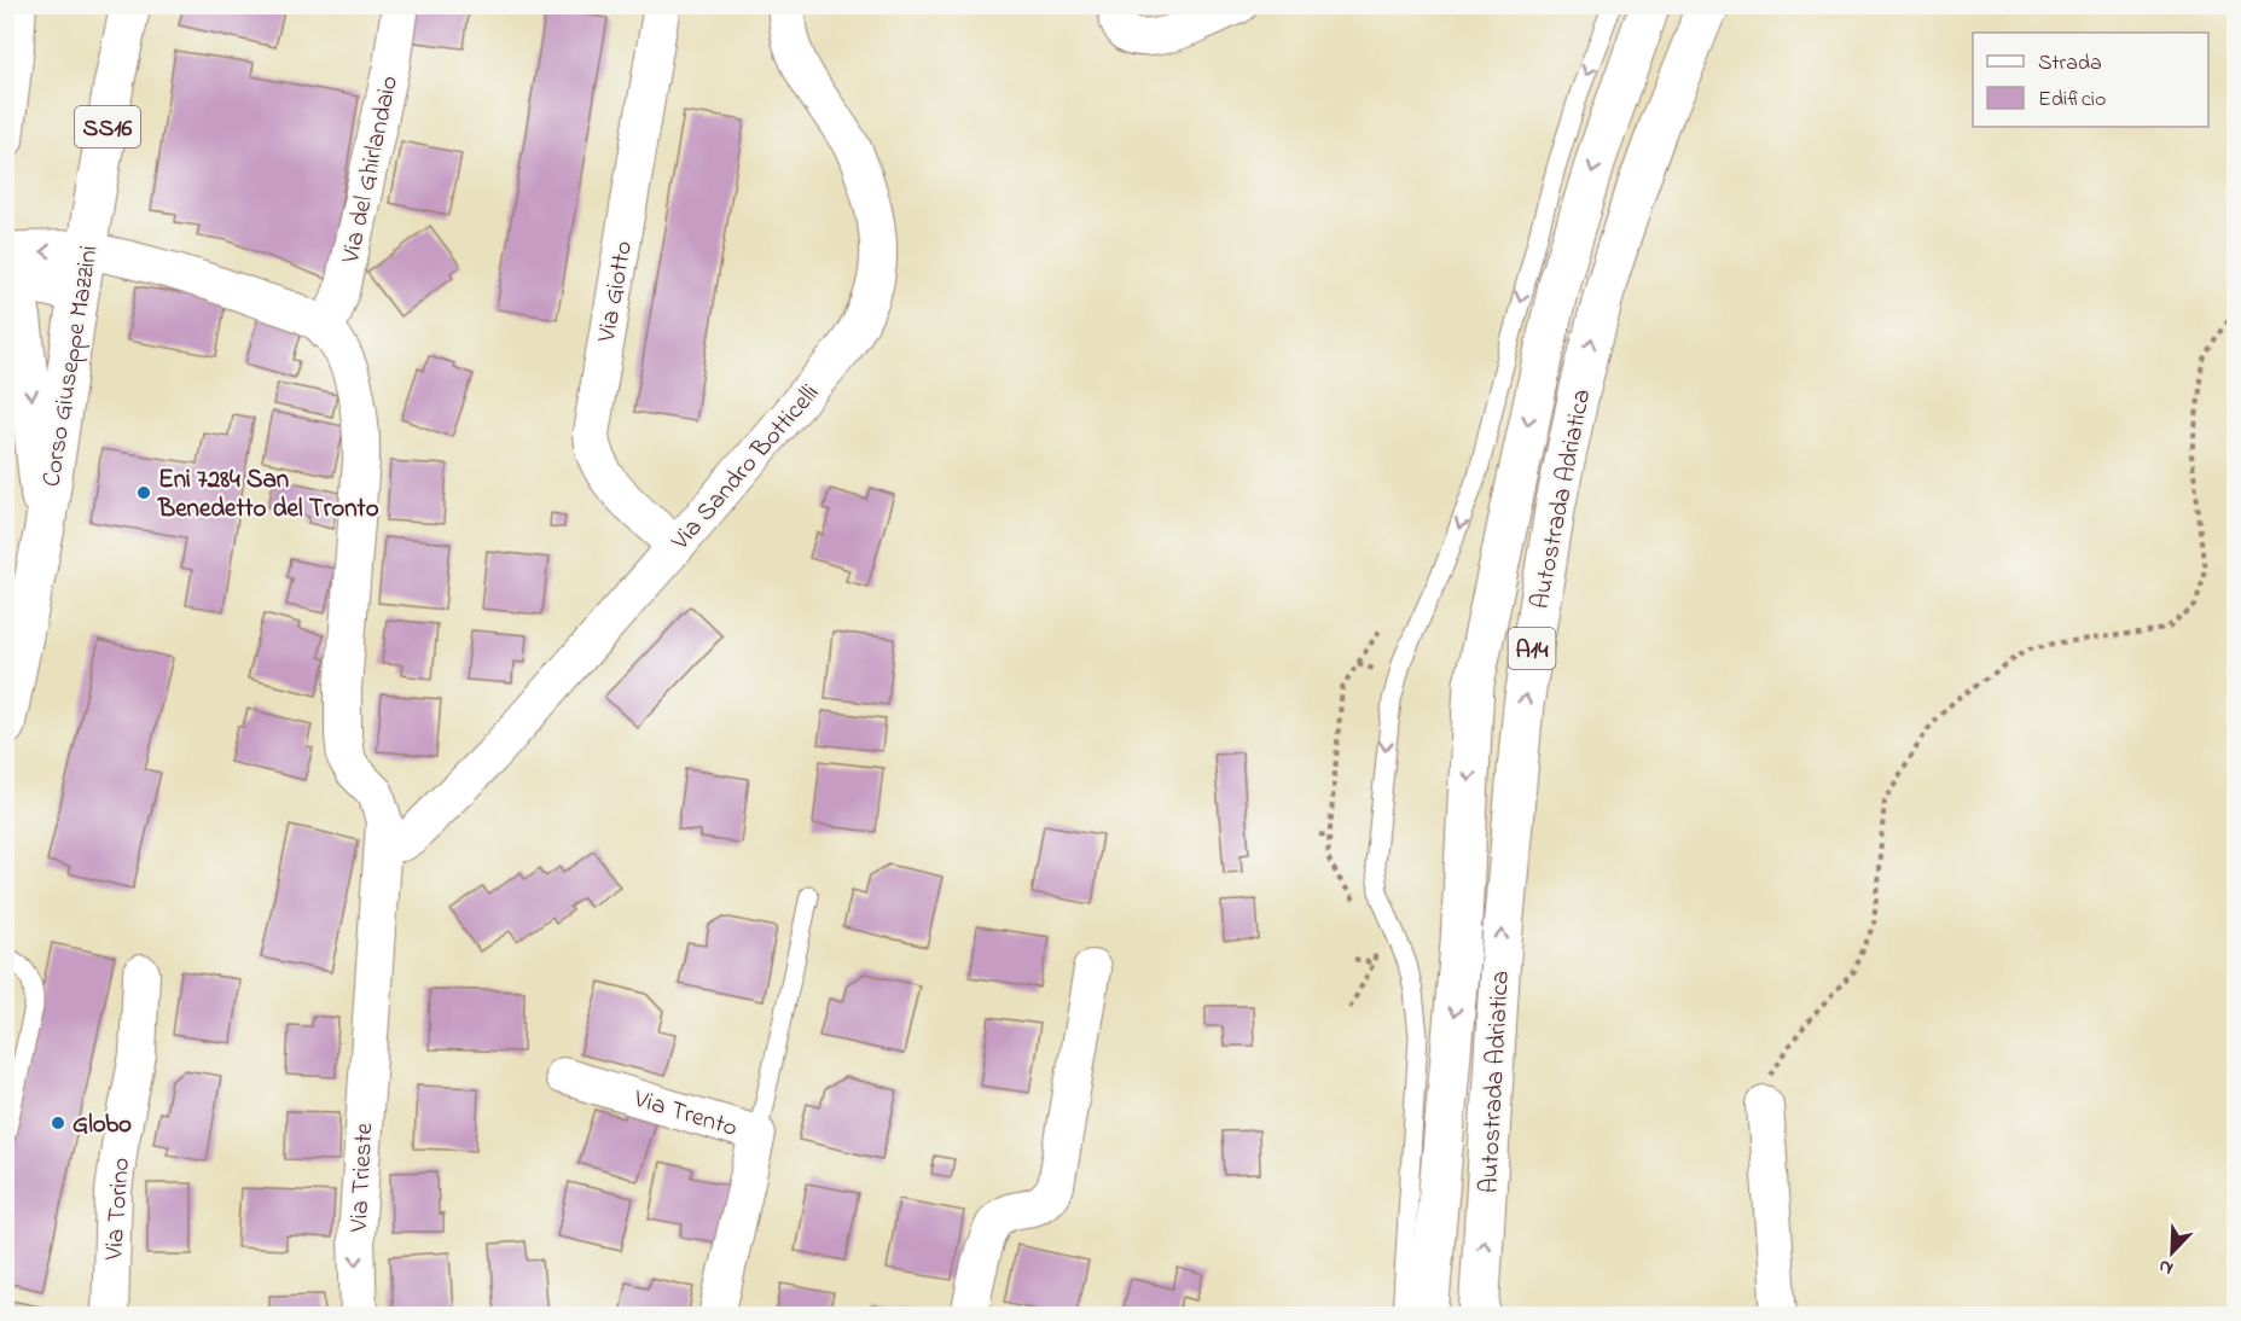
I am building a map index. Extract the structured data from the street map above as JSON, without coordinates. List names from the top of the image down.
{
  "streets": {
    "main road": [
      "SS16",
      "Corso Giuseppe Mazzini",
      "Autostrada Adriatica",
      "A14"
    ],
    "street": [
      "Via del Ghirlandaio",
      "Via Giotto",
      "Via Sandro Botticelli",
      "Via Trento",
      "Via Trieste",
      "Via Torino"
    ]
  },
  "crossings": [
    ["Via Giotto", "Via Sandro Botticelli"],
    ["Via Sandro Botticelli", "Via Trieste"]
  ],
  "one_way": ["Via Trieste"],
  "places": ["Eni 7284 San Benedetto del Tronto", "Globo"],
  "legend": ["Strada", "Edificio"],
  "north": "bottom left"
}
